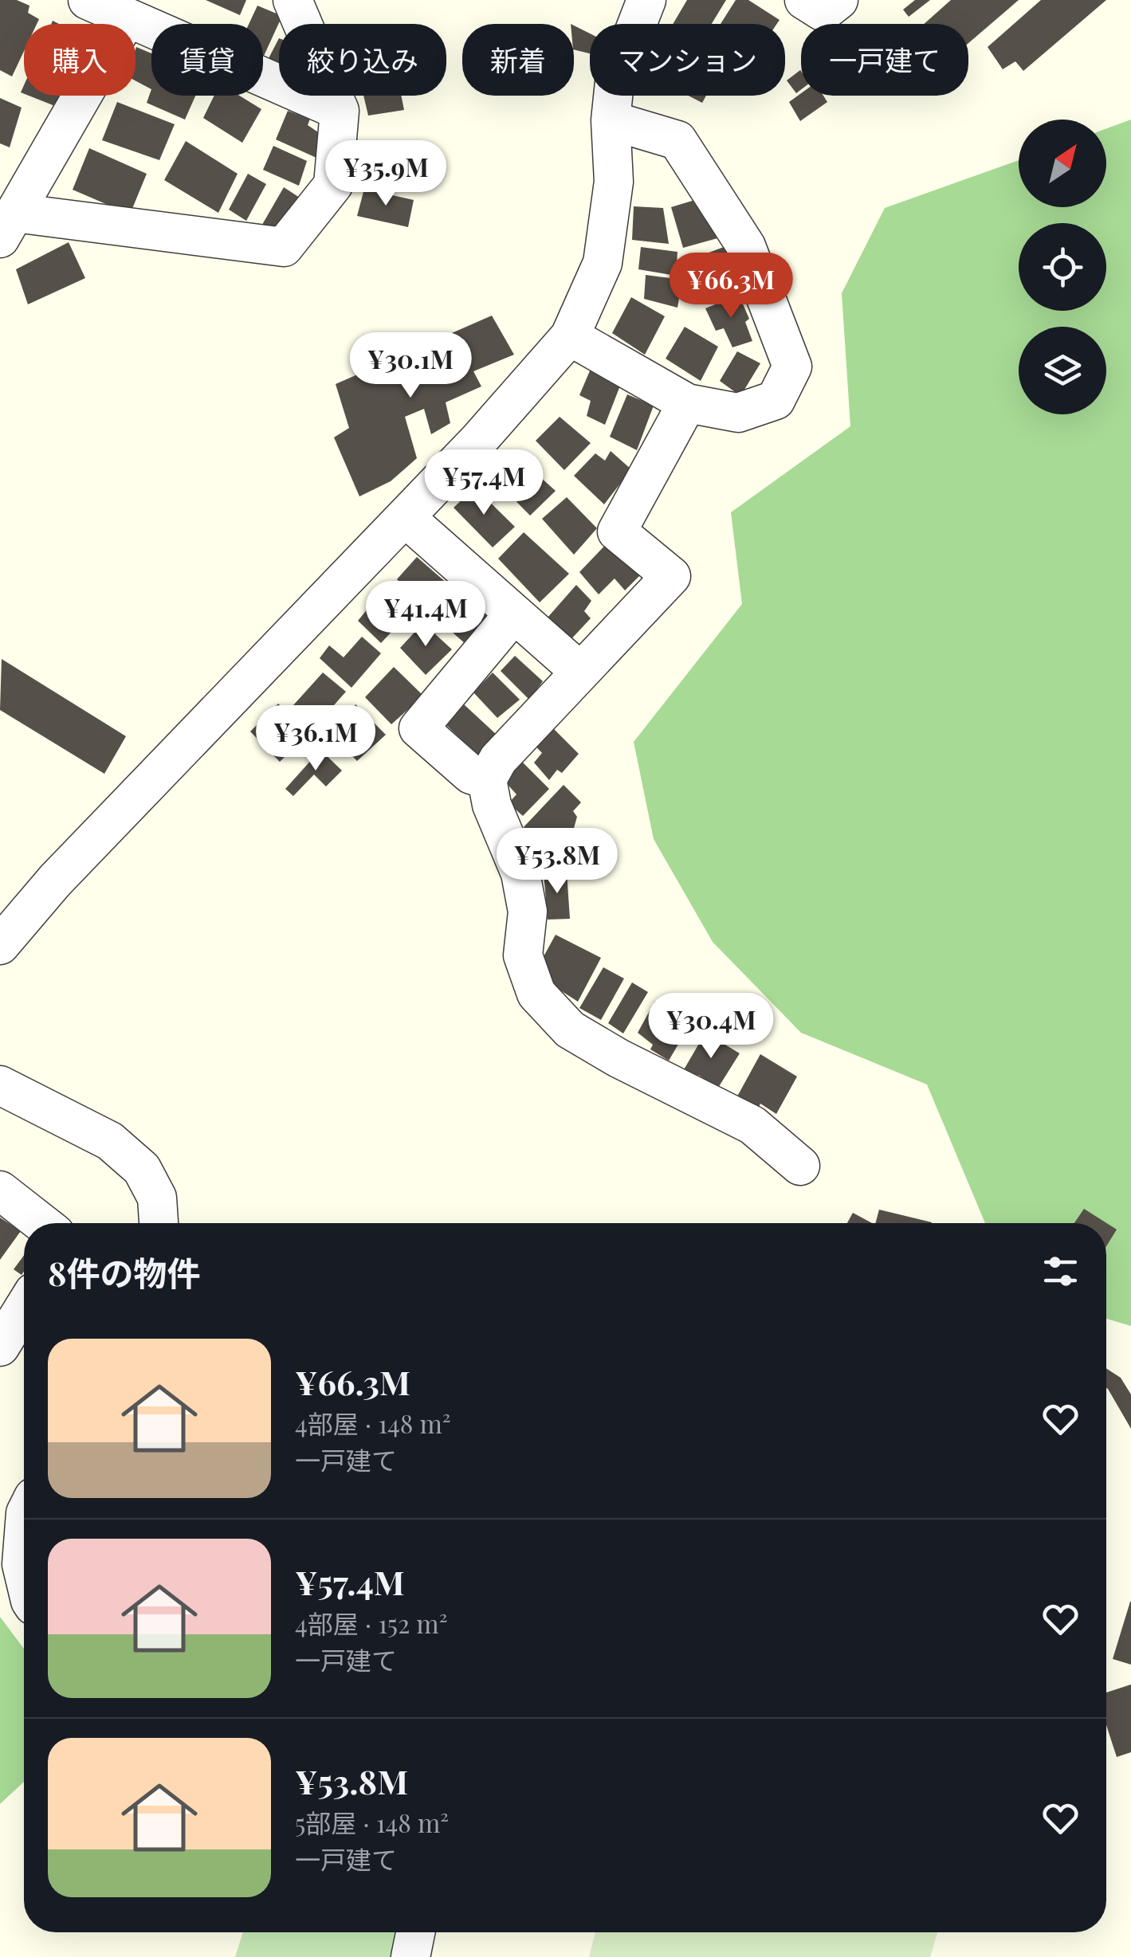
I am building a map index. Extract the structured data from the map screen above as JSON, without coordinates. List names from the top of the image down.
{
  "north": "top right",
  "page": {
    "chip": [
      "購入",
      "賃貸",
      "絞り込み",
      "新着",
      "マンション",
      "一戸建て"
    ],
    "price": [
      "¥35.9M",
      "¥66.3M",
      "¥30.1M",
      "¥57.4M",
      "¥41.4M",
      "¥36.1M",
      "¥53.8M",
      "¥30.4M"
    ],
    "heading": "8件の物件",
    "list": [
      {
        "name": "¥66.3M",
        "note": "4部屋 · 148 m² · 一戸建て"
      },
      {
        "name": "¥57.4M",
        "note": "4部屋 · 152 m² · 一戸建て"
      },
      {
        "name": "¥53.8M",
        "note": "5部屋 · 148 m² · 一戸建て"
      }
    ]
  }
}
